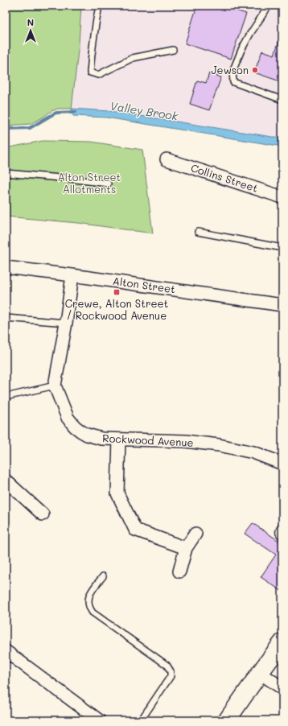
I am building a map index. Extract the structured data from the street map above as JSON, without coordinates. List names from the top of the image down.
{
  "streets": {
    "street": ["Collins Street", "Alton Street", "Rockwood Avenue"]
  },
  "water": ["Valley Brook"],
  "parks": ["Alton Street Allotments"],
  "places": {
    "other": ["Jewson"],
    "transit": ["Crewe, Alton Street / Rockwood Avenue"]
  },
  "north": "top"
}
